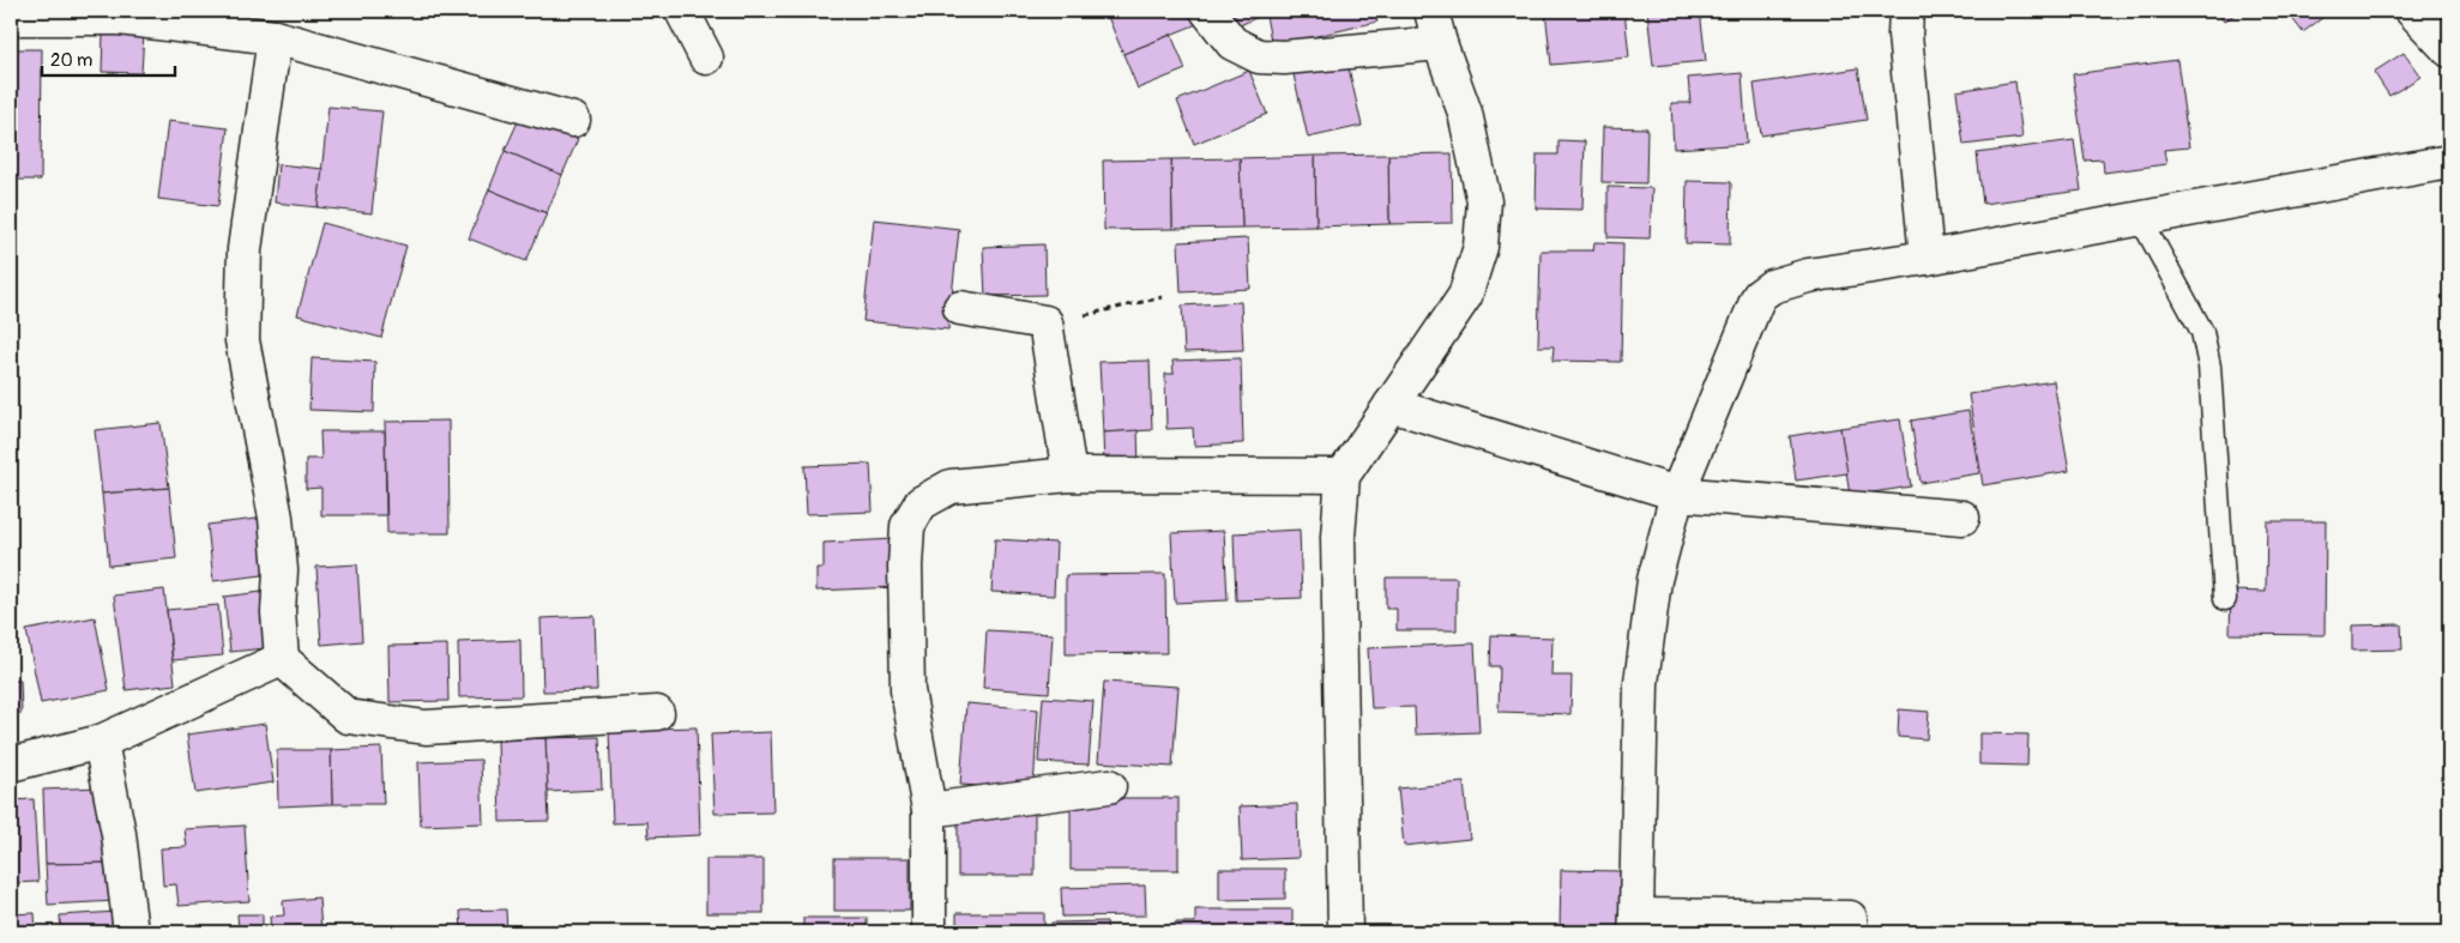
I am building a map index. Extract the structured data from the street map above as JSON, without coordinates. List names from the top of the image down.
{
  "scale_bar": "20 m"
}
